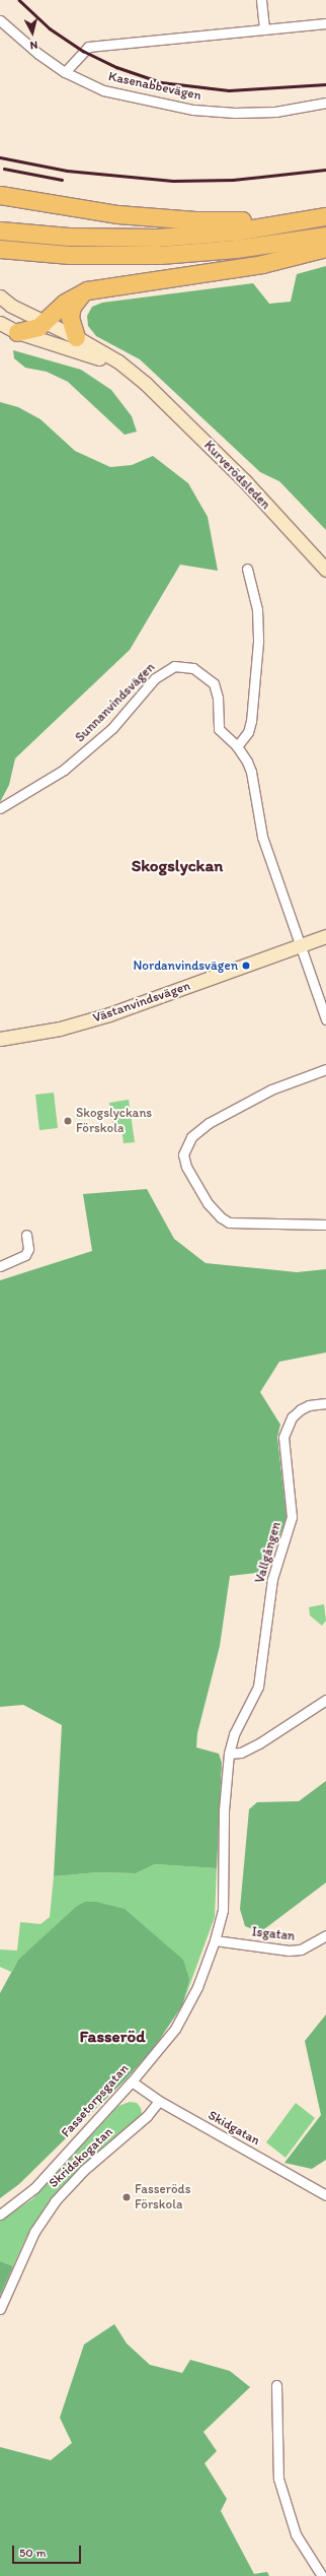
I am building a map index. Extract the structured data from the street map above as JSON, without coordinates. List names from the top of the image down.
{
  "streets": {
    "main road": ["Kurverödsleden", "Västanvindsvägen"],
    "street": [
      "Kasenabbevägen",
      "Sunnanvindsvägen",
      "Vallgången",
      "Isgatan",
      "Fassetorpsgatan",
      "Skidgatan",
      "Skridskogatan"
    ]
  },
  "crossings": [
    ["Vallgången", "Fassetorpsgatan"],
    ["Isgatan", "Fassetorpsgatan"],
    ["Fassetorpsgatan", "Skidgatan"],
    ["Skidgatan", "Skridskogatan"]
  ],
  "districts": ["Skogslyckan", "Fasseröd"],
  "places": ["Nordanvindsvägen", "Skogslyckans Förskola", "Fasseröds Förskola"],
  "scale_bar": "50 m",
  "north": "bottom"
}
